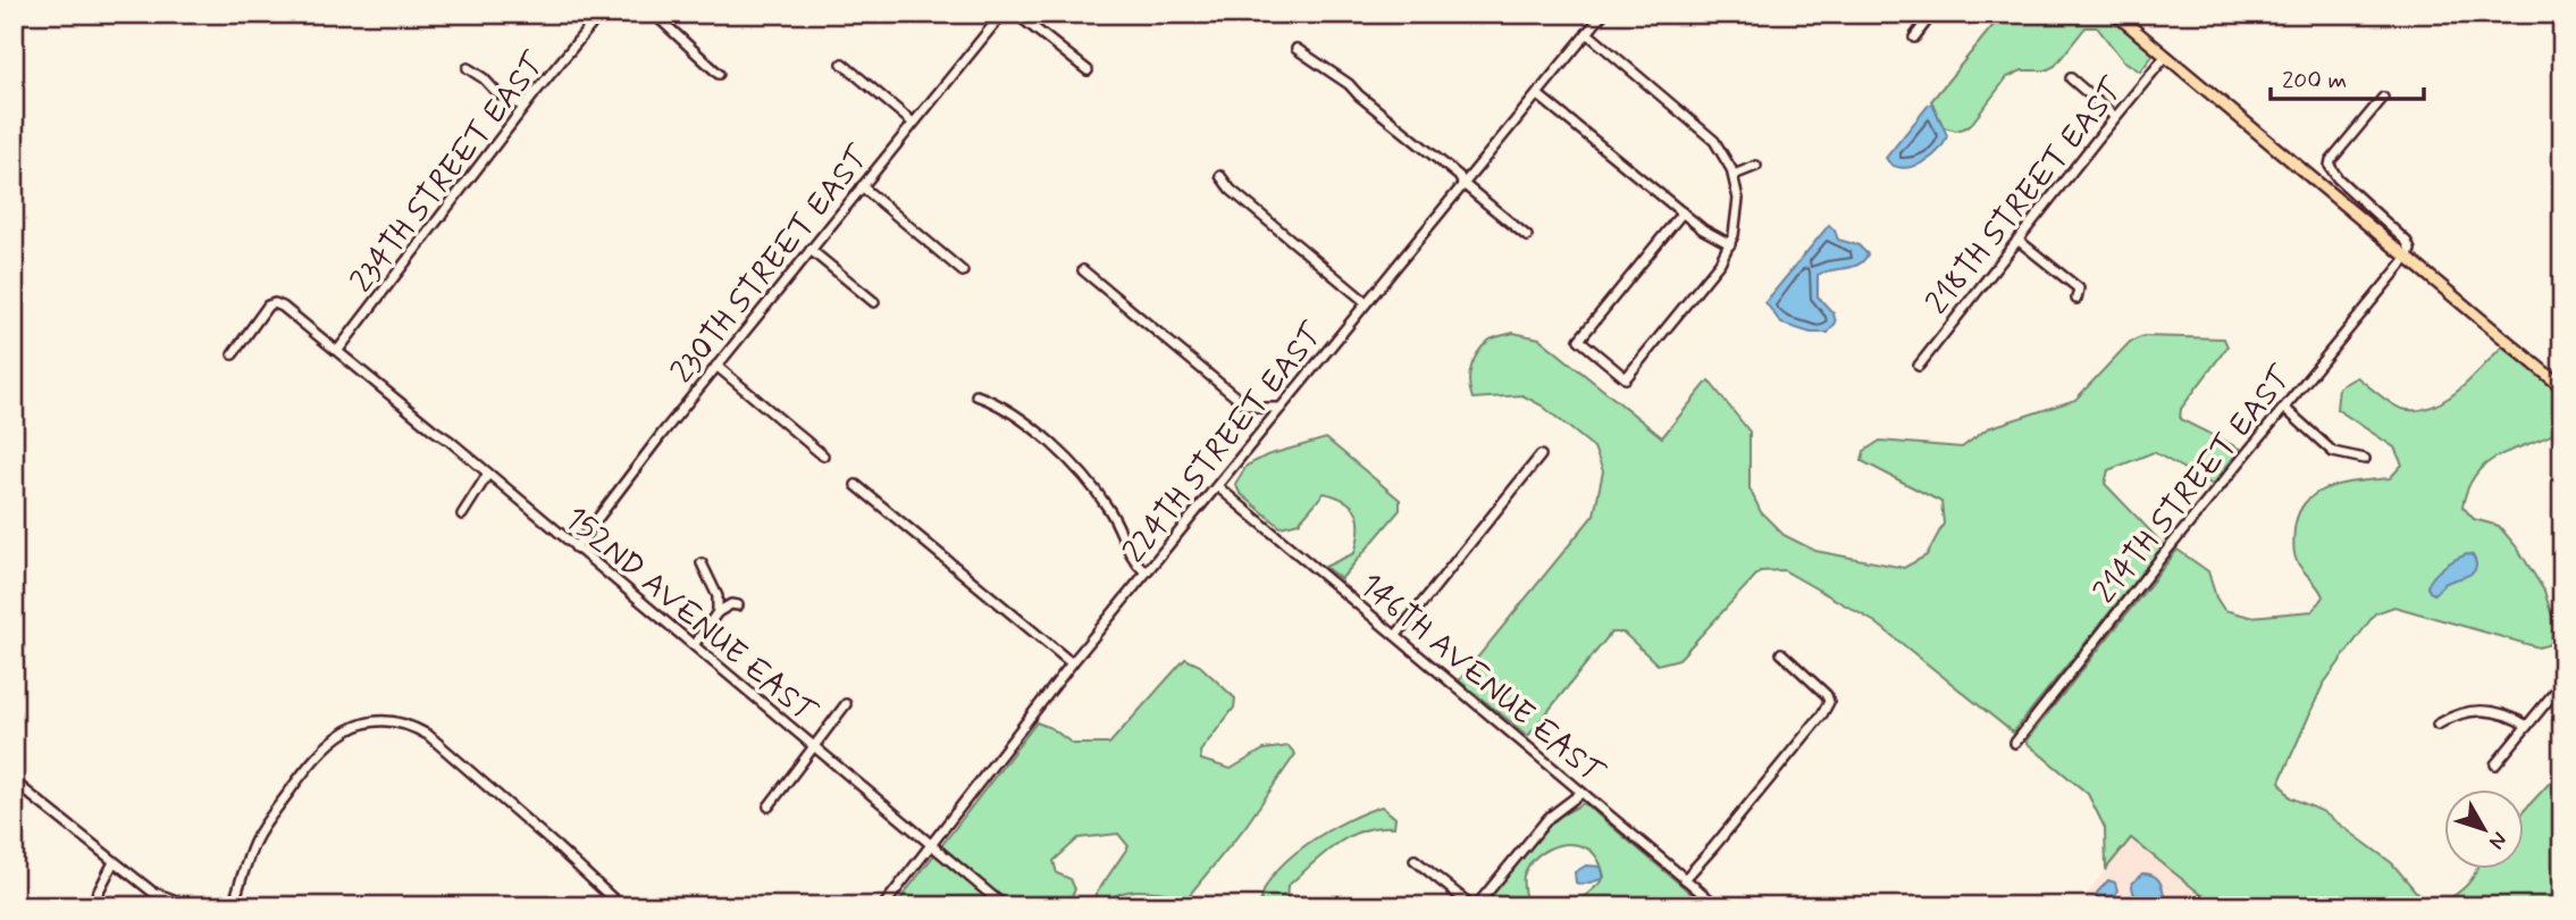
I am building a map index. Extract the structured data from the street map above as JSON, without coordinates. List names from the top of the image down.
{
  "streets": {
    "street": [
      "234TH STREET EAST",
      "218TH STREET EAST",
      "230TH STREET EAST",
      "224TH STREET EAST",
      "214TH STREET EAST",
      "152ND AVENUE EAST",
      "146TH AVENUE EAST"
    ]
  },
  "crossings": [
    ["234TH STREET EAST", "152ND AVENUE EAST"],
    ["230TH STREET EAST", "152ND AVENUE EAST"],
    ["224TH STREET EAST", "152ND AVENUE EAST"],
    ["224TH STREET EAST", "146TH AVENUE EAST"]
  ],
  "scale_bar": "200 m",
  "north": "bottom right"
}
